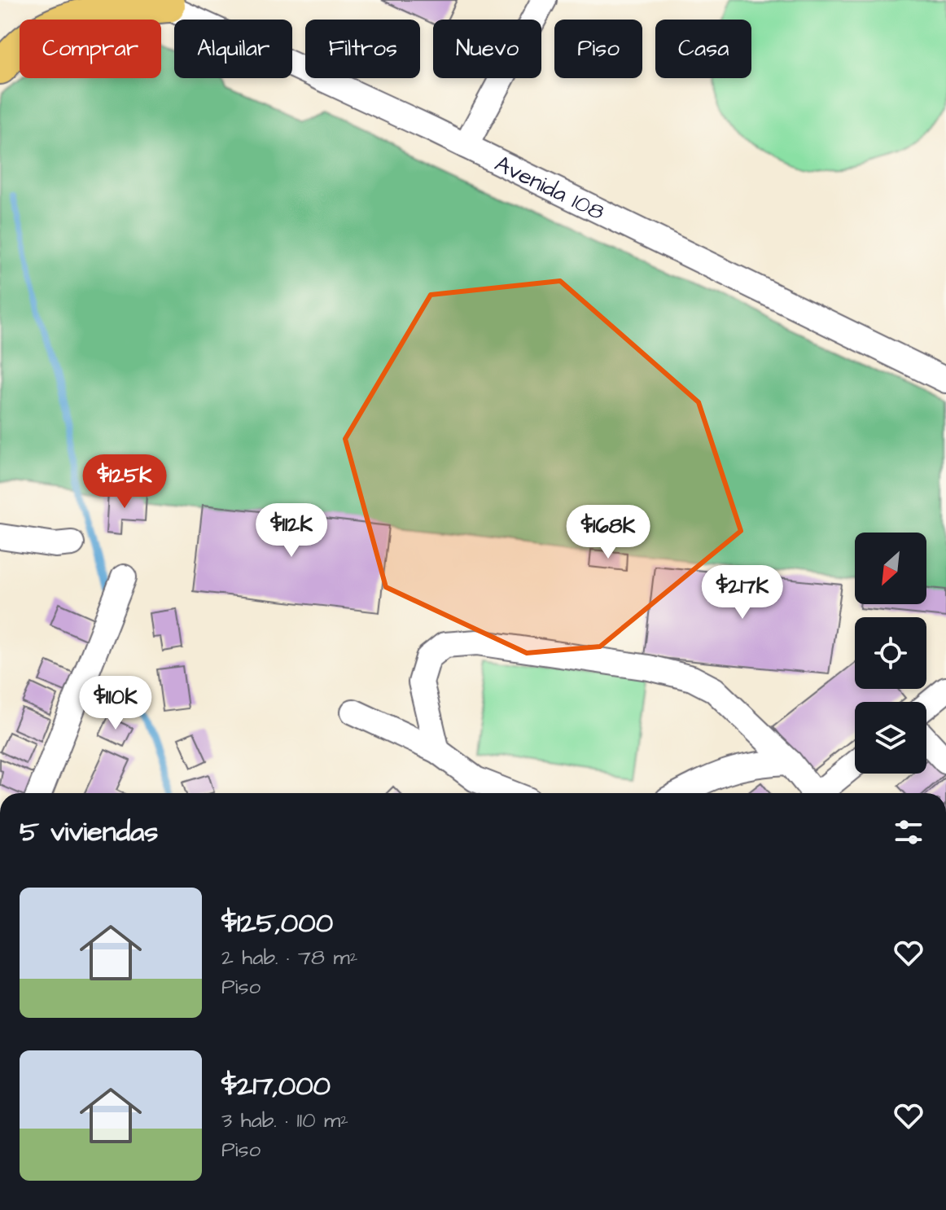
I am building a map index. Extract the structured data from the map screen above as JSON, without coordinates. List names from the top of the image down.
{
  "streets": {
    "street": ["Avenida 108"]
  },
  "north": "bottom left",
  "page": {
    "chip": [
      "Comprar",
      "Alquilar",
      "Filtros",
      "Nuevo",
      "Piso",
      "Casa"
    ],
    "price": [
      "$125K",
      "$112K",
      "$168K",
      "$217K",
      "$110K"
    ],
    "heading": "5 viviendas",
    "list": [
      {
        "name": "$125,000",
        "note": "2 hab. · 78 m² · Piso"
      },
      {
        "name": "$217,000",
        "note": "3 hab. · 110 m² · Piso"
      }
    ]
  }
}
